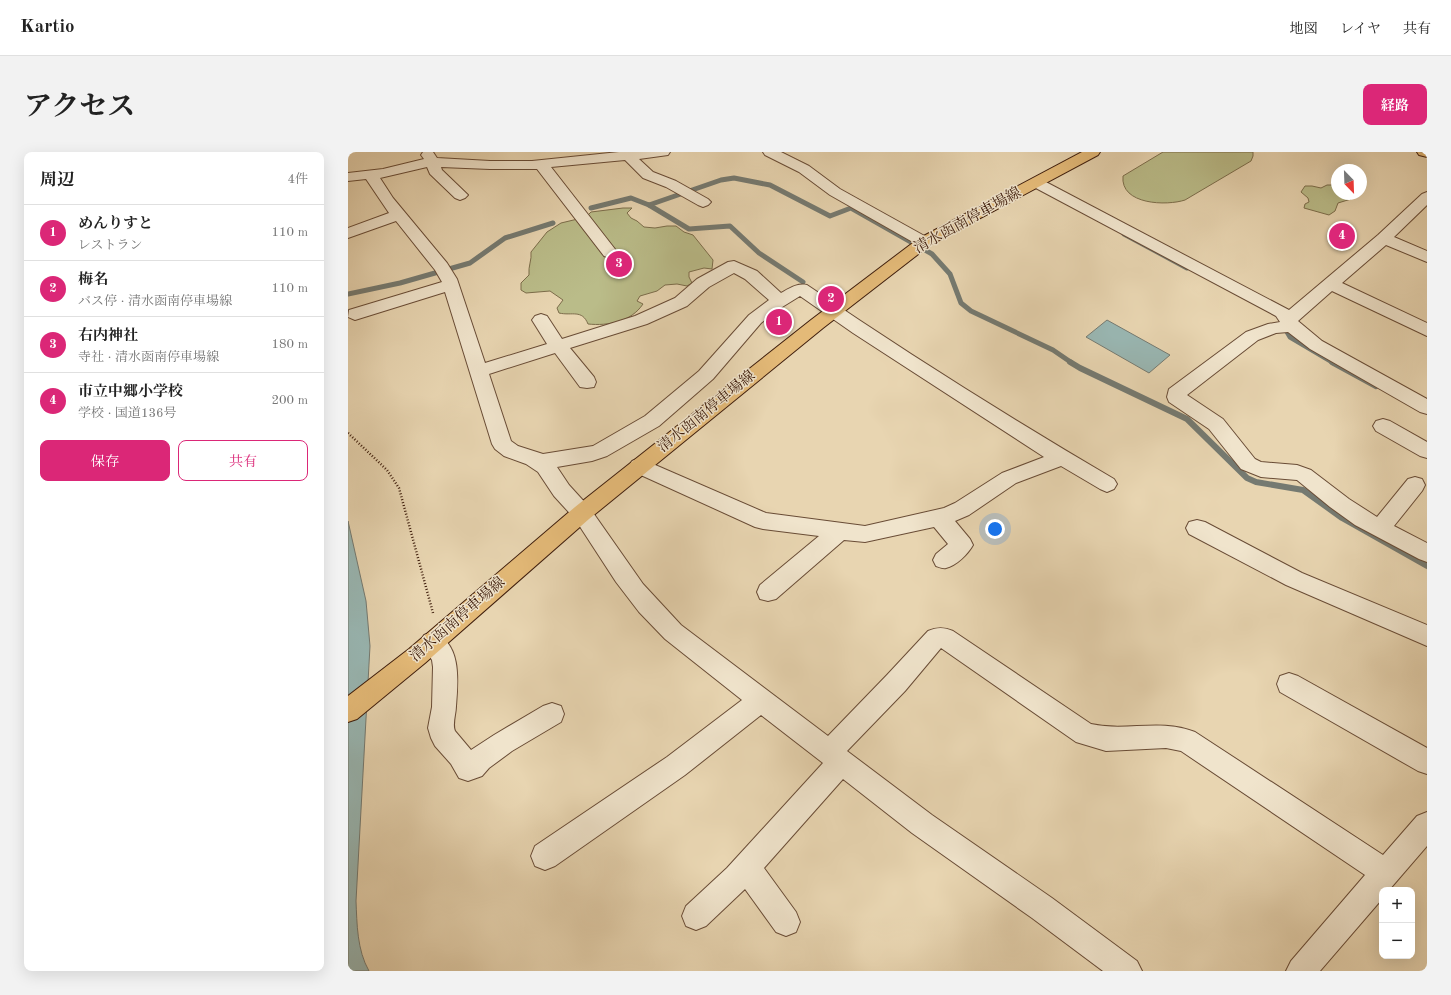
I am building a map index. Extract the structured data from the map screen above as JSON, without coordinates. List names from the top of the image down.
{
  "streets": {
    "main road": ["清水函南停車場線"]
  },
  "north": "bottom right",
  "page": {
    "header": "Kartio",
    "nav": ["地図", "レイヤ", "共有"],
    "title": "アクセス",
    "buttons": [
      "経路",
      ["保存", "共有"]
    ],
    "heading": ["周辺", "4件"],
    "list": [
      {
        "mark": "1",
        "name": "めんりすと",
        "note": "レストラン",
        "value": "110 m"
      },
      {
        "mark": "2",
        "name": "梅名",
        "note": "バス停 · 清水函南停車場線",
        "value": "110 m"
      },
      {
        "mark": "3",
        "name": "右内神社",
        "note": "寺社 · 清水函南停車場線",
        "value": "180 m"
      },
      {
        "mark": "4",
        "name": "市立中郷小学校",
        "note": "学校 · 国道136号",
        "value": "200 m"
      }
    ],
    "pins": [
      "4",
      "3",
      "2",
      "1"
    ],
    "map_buttons": ["+", "−"]
  }
}
